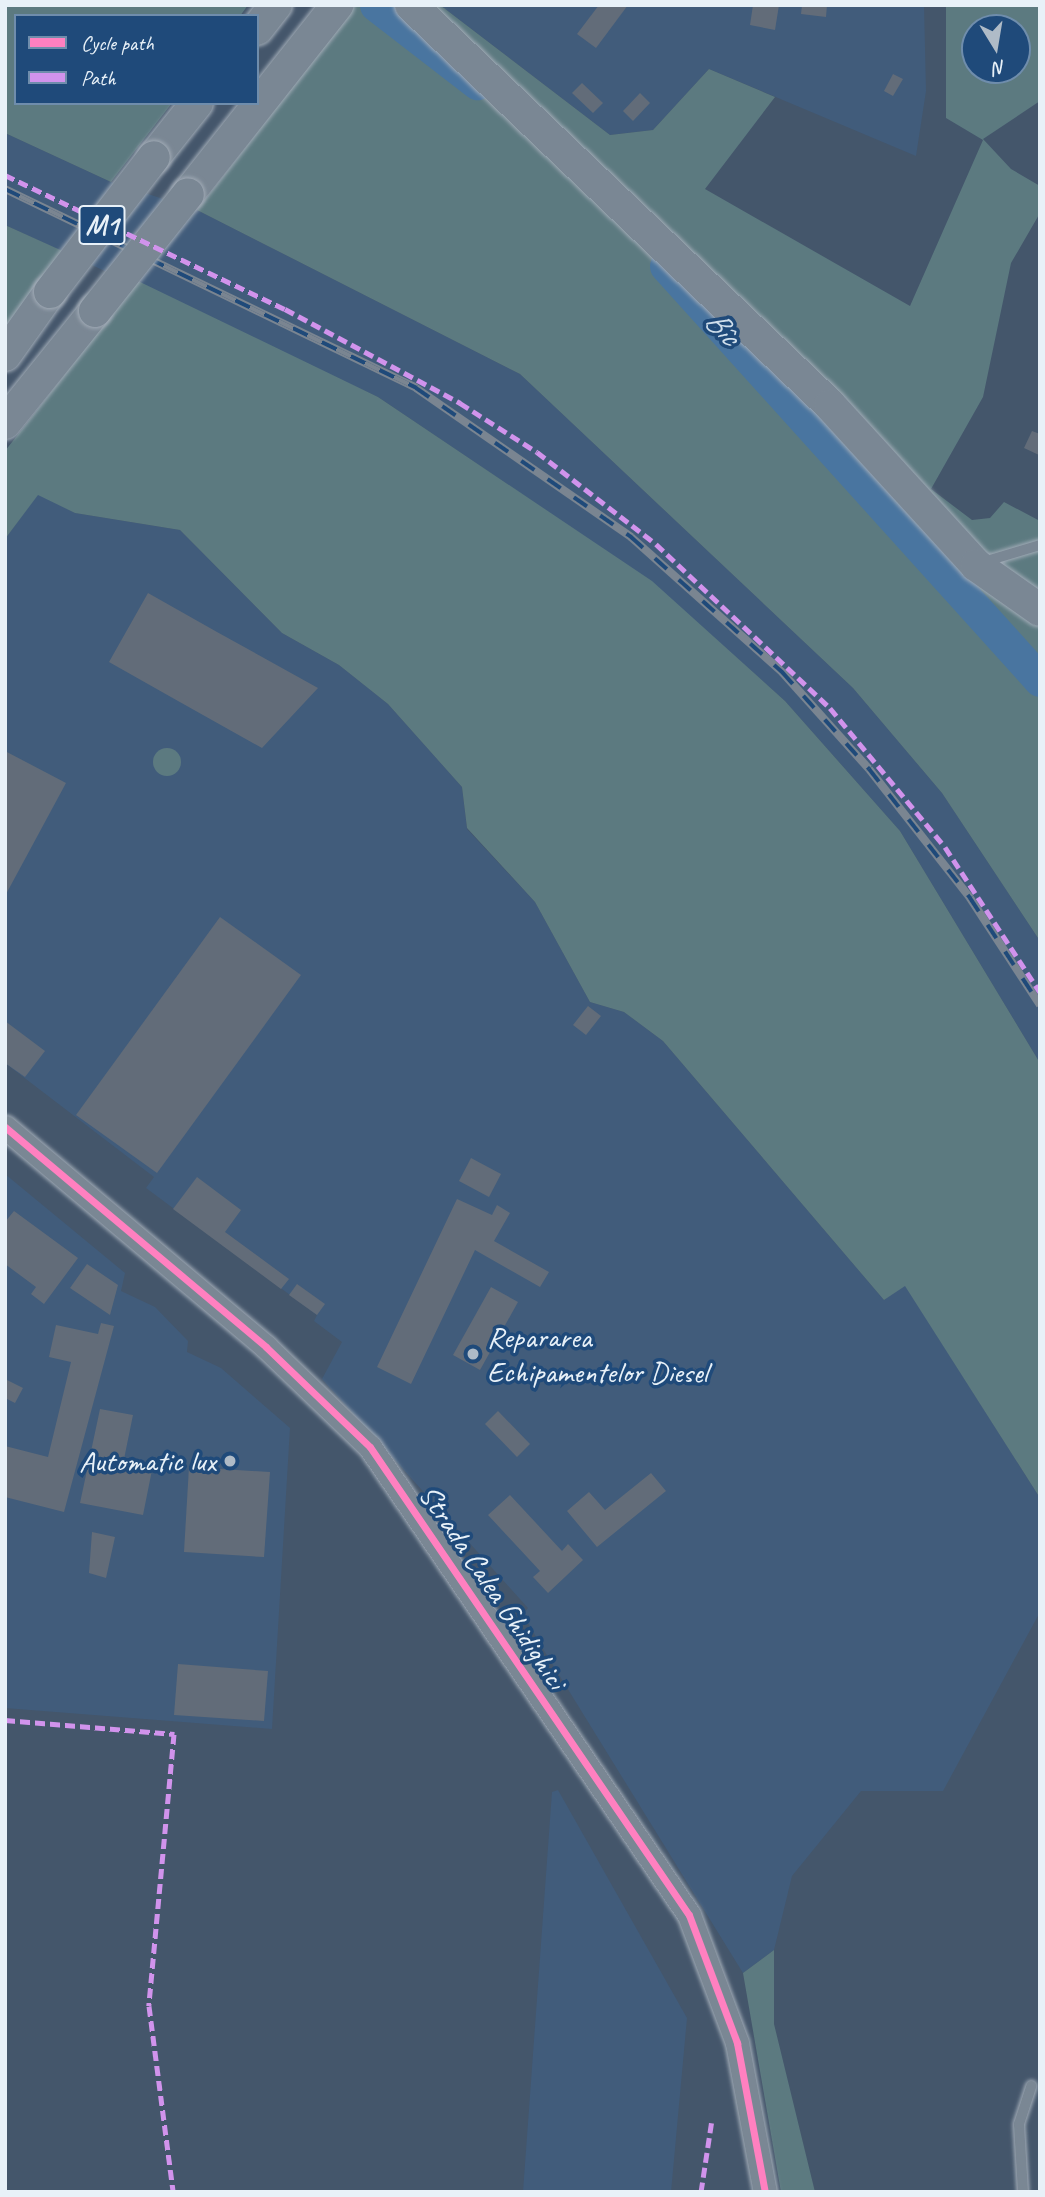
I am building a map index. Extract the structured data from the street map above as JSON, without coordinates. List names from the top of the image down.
{
  "streets": {
    "highway": ["M1"],
    "street": ["Strada Calea Ghidighici"]
  },
  "water": ["Bîc"],
  "places": ["Repararea Echipamentelor Diesel", "Automatic lux"],
  "legend": ["Cycle path", "Path"],
  "north": "bottom"
}
